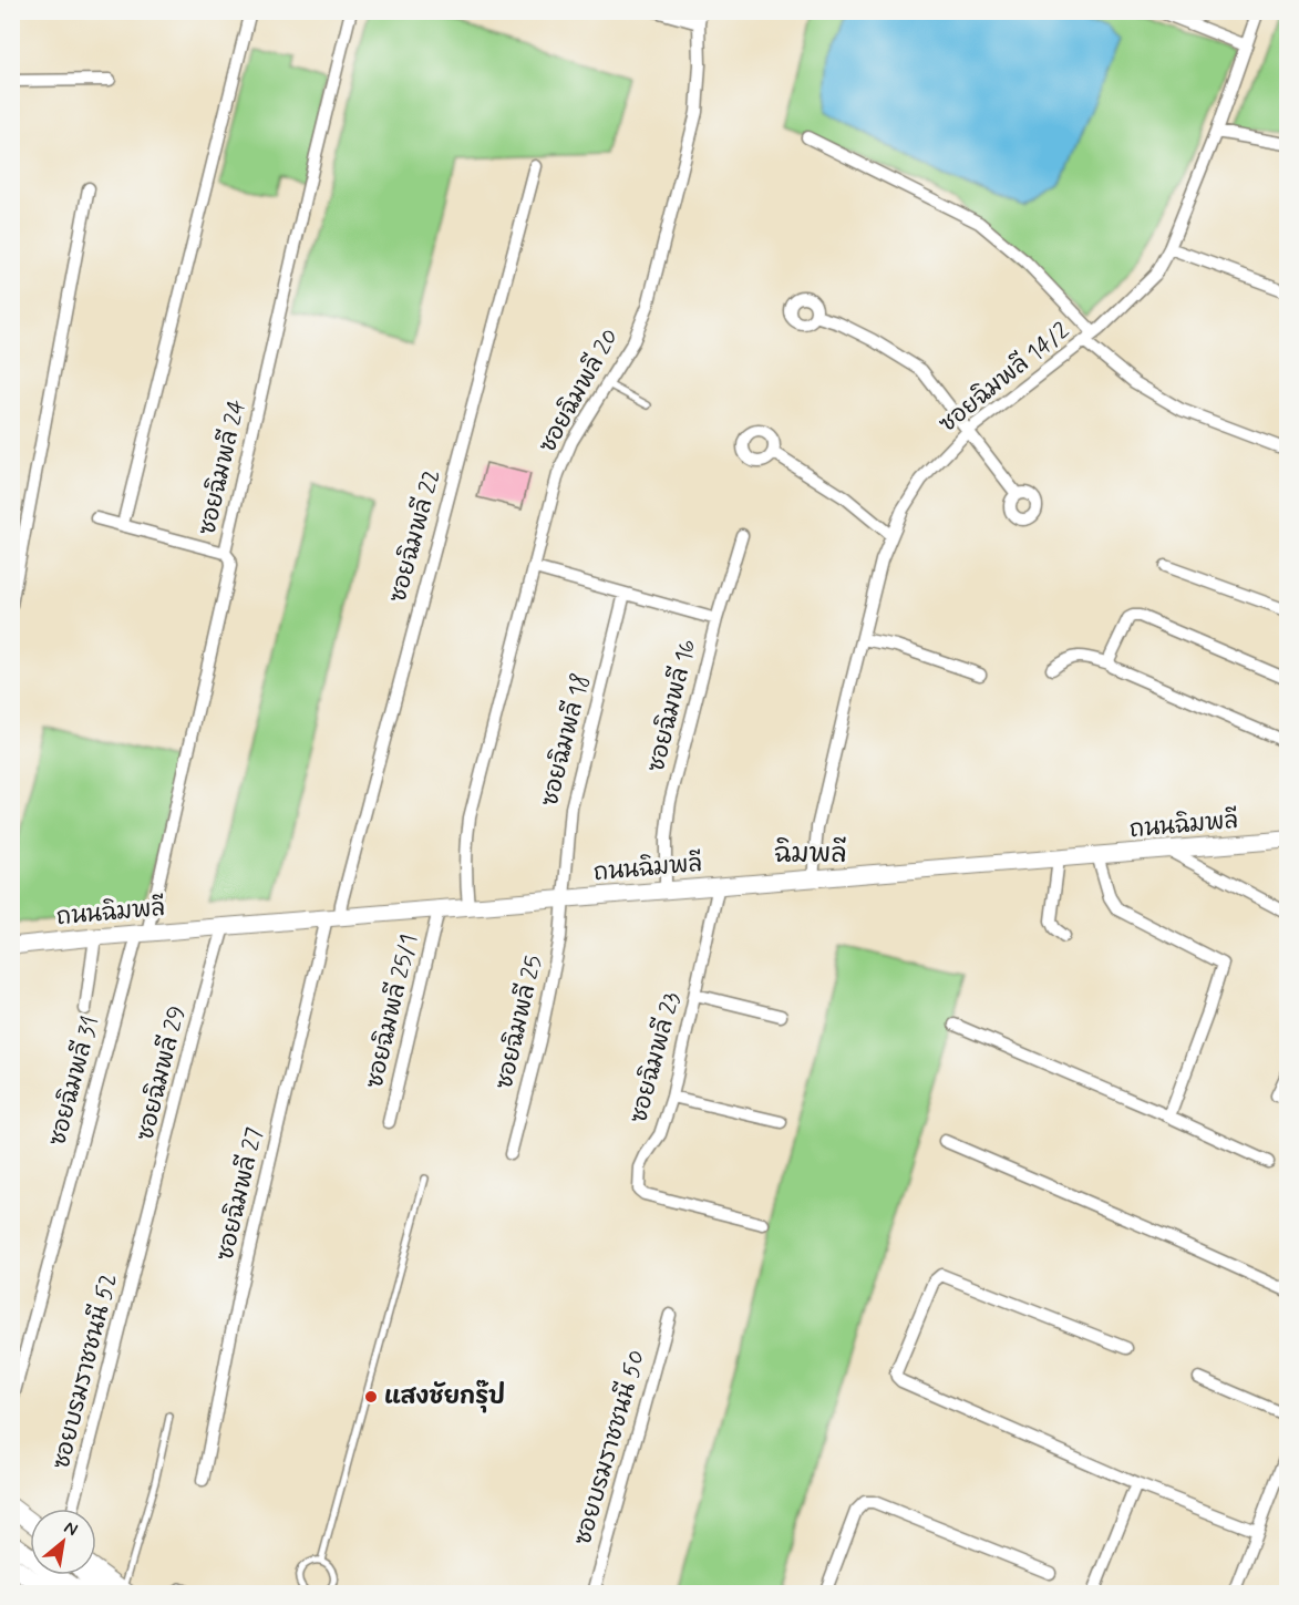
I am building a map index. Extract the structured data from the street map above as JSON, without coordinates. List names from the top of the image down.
{
  "streets": {
    "street": [
      "ซอยฉิมพลี 14/2",
      "ซอยฉิมพลี 20",
      "ซอยฉิมพลี 24",
      "ซอยฉิมพลี 22",
      "ซอยฉิมพลี 16",
      "ซอยฉิมพลี 18",
      "ถนนฉิมพลี",
      "ซอยฉิมพลี 25/1",
      "ซอยฉิมพลี 25",
      "ซอยฉิมพลี 23",
      "ซอยฉิมพลี 29",
      "ซอยฉิมพลี 31",
      "ซอยฉิมพลี 27",
      "ซอยบรมราชชนนี 52",
      "ซอยบรมราชชนนี 50"
    ]
  },
  "crossings": [
    ["ซอยฉิมพลี 14/2", "ถนนฉิมพลี"],
    ["ซอยฉิมพลี 20", "ถนนฉิมพลี"],
    ["ซอยฉิมพลี 24", "ถนนฉิมพลี"],
    ["ซอยฉิมพลี 24", "ซอยฉิมพลี 31"],
    ["ซอยฉิมพลี 22", "ถนนฉิมพลี"],
    ["ซอยฉิมพลี 22", "ซอยฉิมพลี 27"],
    ["ซอยฉิมพลี 16", "ถนนฉิมพลี"],
    ["ซอยฉิมพลี 18", "ถนนฉิมพลี"],
    ["ซอยฉิมพลี 18", "ซอยฉิมพลี 25"],
    ["ถนนฉิมพลี", "ซอยฉิมพลี 25/1"],
    ["ถนนฉิมพลี", "ซอยฉิมพลี 25"],
    ["ถนนฉิมพลี", "ซอยฉิมพลี 23"],
    ["ถนนฉิมพลี", "ซอยฉิมพลี 29"],
    ["ถนนฉิมพลี", "ซอยฉิมพลี 31"],
    ["ถนนฉิมพลี", "ซอยฉิมพลี 27"],
    ["ซอยฉิมพลี 29", "ซอยบรมราชชนนี 52"]
  ],
  "districts": ["ฉิมพลี"],
  "places": ["แสงชัยกรุ๊ป"],
  "north": "top right"
}
